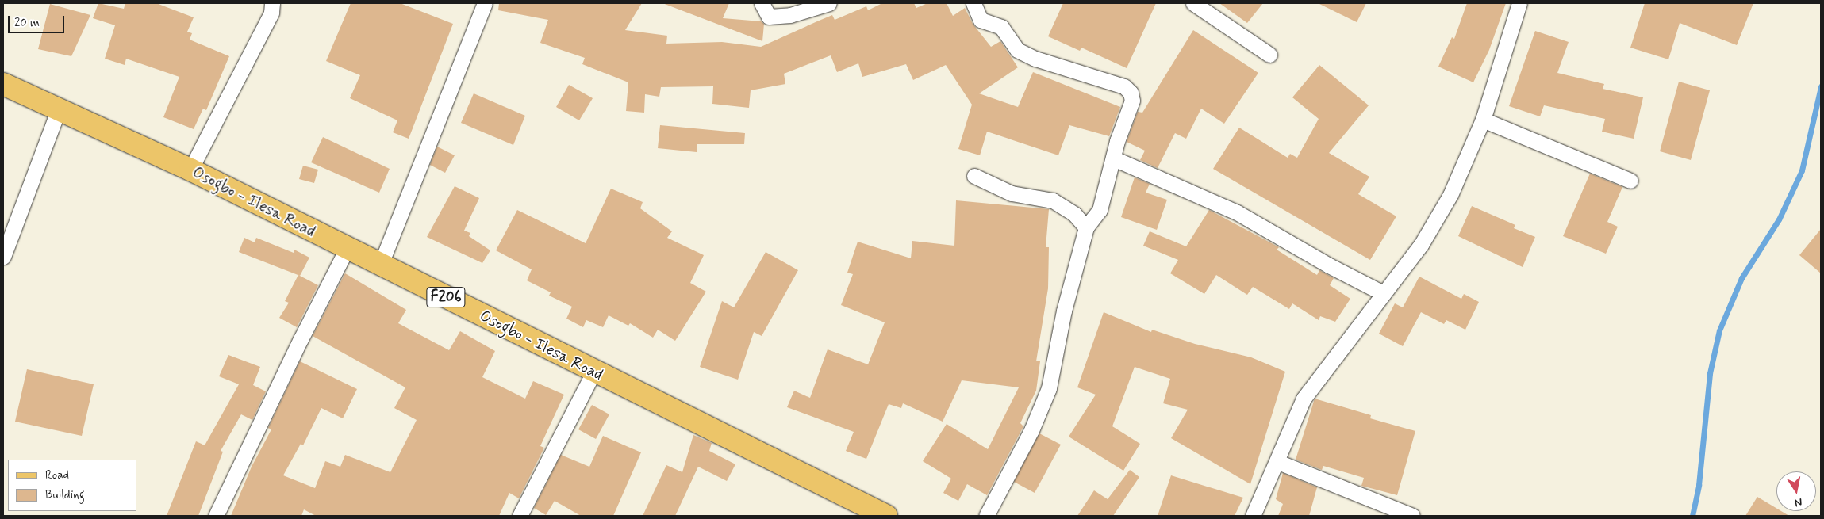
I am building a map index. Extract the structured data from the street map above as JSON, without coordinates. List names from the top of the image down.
{
  "streets": {
    "main road": ["Osogbo - Ilesa Road", "F206"]
  },
  "legend": ["Road", "Building"],
  "scale_bar": "20 m",
  "north": "bottom"
}
